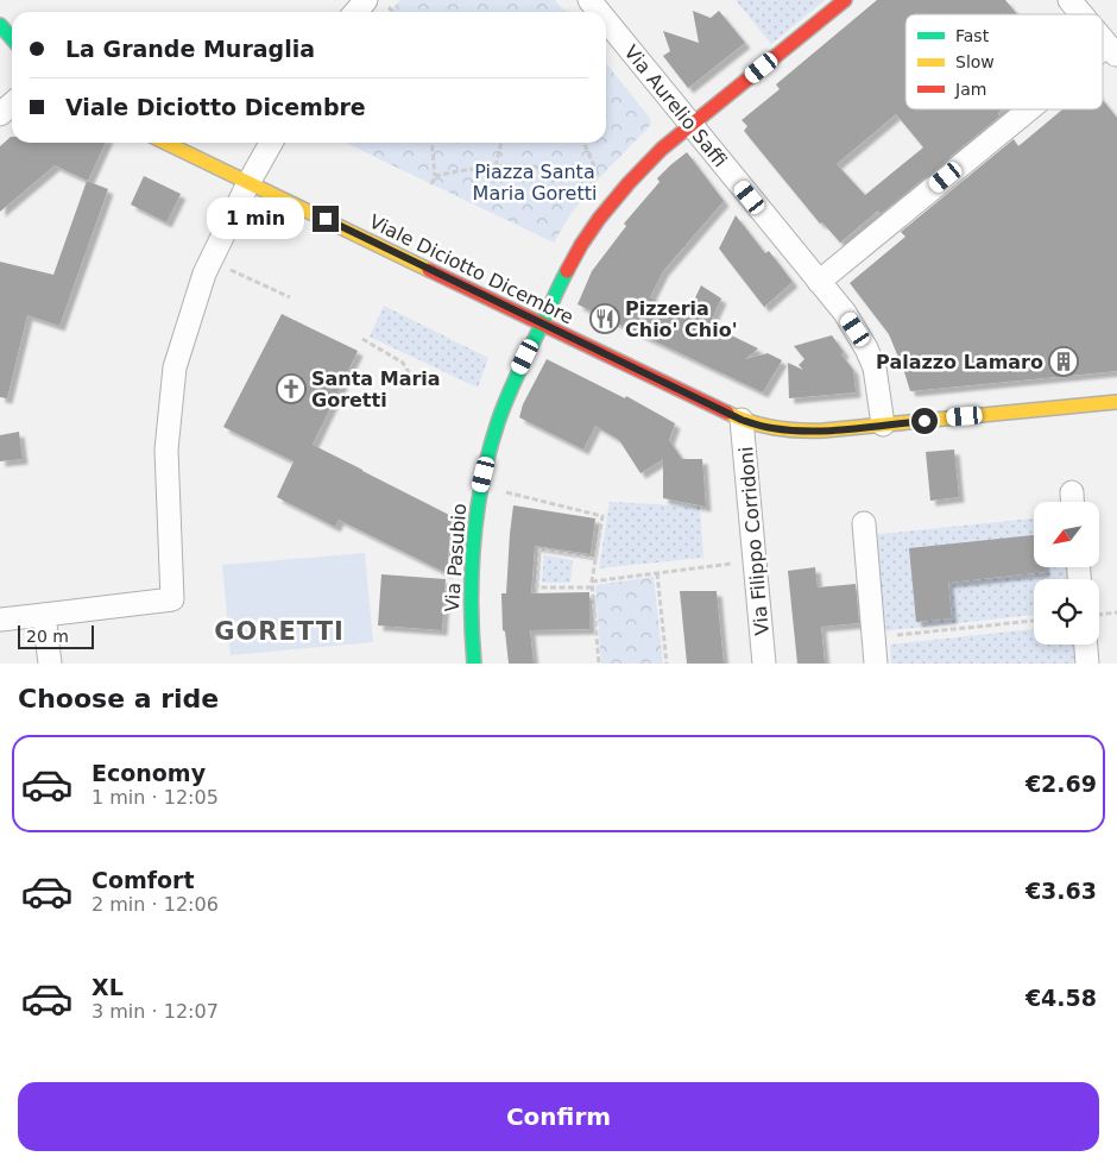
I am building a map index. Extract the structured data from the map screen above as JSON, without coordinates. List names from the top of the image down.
{
  "streets": {
    "main road": ["Viale Diciotto Dicembre", "Via Pasubio"],
    "street": ["Via Aurelio Saffi", "Via Filippo Corridoni"]
  },
  "crossings": [
    ["Via Aurelio Saffi", "Viale Diciotto Dicembre"],
    ["Via Aurelio Saffi", "Via Pasubio"],
    ["Viale Diciotto Dicembre", "Via Filippo Corridoni"],
    ["Viale Diciotto Dicembre", "Via Pasubio"]
  ],
  "districts": ["GORETTI"],
  "parks": ["Piazza Santa Maria Goretti"],
  "places": {
    "restaurant": ["Pizzeria Chio' Chio'"],
    "building": ["Palazzo Lamaro"],
    "church": ["Santa Maria Goretti"]
  },
  "legend": ["Fast", "Slow", "Jam"],
  "scale_bar": "20 m",
  "north": "bottom left",
  "page": {
    "banner": ["La Grande Muraglia", "Viale Diciotto Dicembre"],
    "bubble": "1 min",
    "scale": "20 m",
    "heading": "Choose a ride",
    "list": [
      {
        "name": "Economy",
        "note": "1 min · 12:05",
        "value": "€2.69"
      },
      {
        "name": "Comfort",
        "note": "2 min · 12:06",
        "value": "€3.63"
      },
      {
        "name": "XL",
        "note": "3 min · 12:07",
        "value": "€4.58"
      }
    ],
    "buttons": "Confirm"
  }
}
